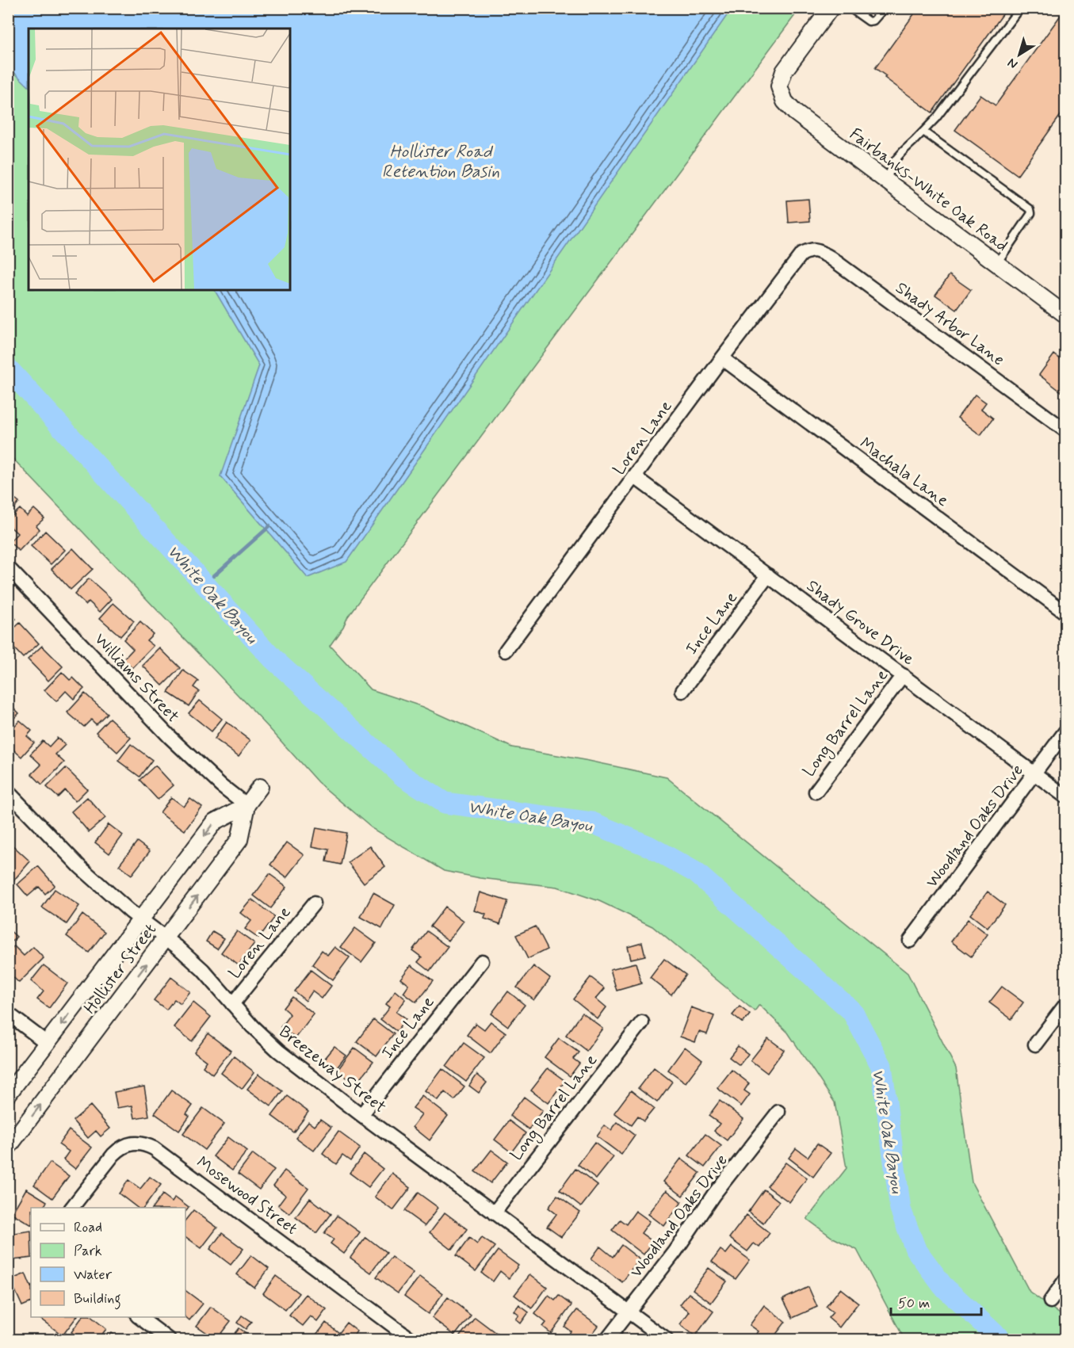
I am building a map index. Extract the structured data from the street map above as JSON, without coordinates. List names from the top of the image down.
{
  "streets": {
    "street": [
      "Fairbanks-White Oak Road",
      "Shady Arbor Lane",
      "Loren Lane",
      "Machala Lane",
      "Shady Grove Drive",
      "Ince Lane",
      "Williams Street",
      "Long Barrel Lane",
      "Woodland Oaks Drive",
      "Hollister Street",
      "Breezeway Street",
      "Mosewood Street"
    ]
  },
  "crossings": [
    ["Shady Arbor Lane", "Loren Lane"],
    ["Loren Lane", "Machala Lane"],
    ["Loren Lane", "Shady Grove Drive"],
    ["Loren Lane", "Breezeway Street"],
    ["Shady Grove Drive", "Ince Lane"],
    ["Shady Grove Drive", "Long Barrel Lane"],
    ["Shady Grove Drive", "Woodland Oaks Drive"],
    ["Ince Lane", "Breezeway Street"],
    ["Williams Street", "Hollister Street"],
    ["Long Barrel Lane", "Breezeway Street"],
    ["Woodland Oaks Drive", "Breezeway Street"],
    ["Hollister Street", "Breezeway Street"]
  ],
  "water": ["Hollister Road Retention Basin", "White Oak Bayou"],
  "legend": [
    "Road",
    "Park",
    "Water",
    "Building"
  ],
  "scale_bar": "50 m",
  "north": "bottom left"
}
